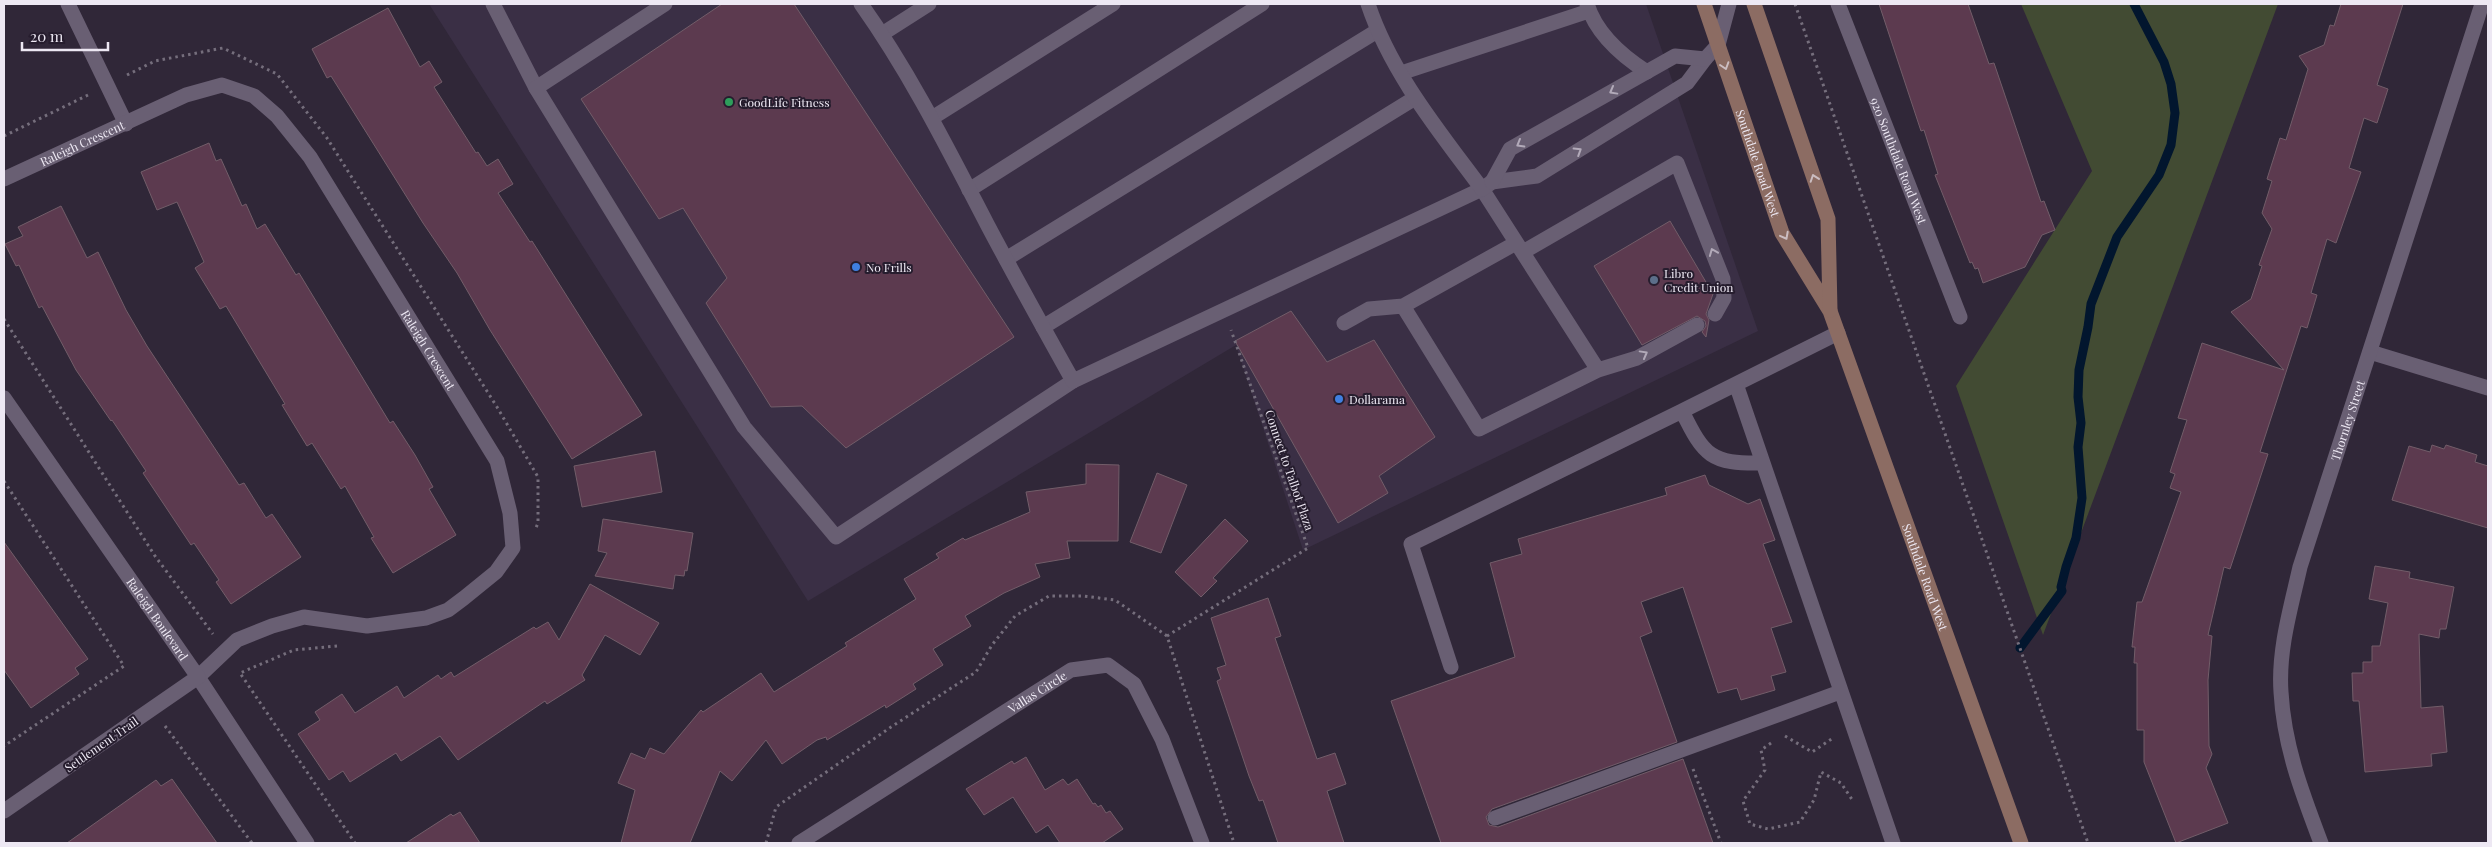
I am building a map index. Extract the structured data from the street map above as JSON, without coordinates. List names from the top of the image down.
{
  "streets": {
    "main road": ["Southdale Road West"],
    "street": [
      "Raleigh Crescent",
      "920 Southdale Road West",
      "Thornley Street",
      "Raleigh Boulevard",
      "Vallas Circle",
      "Settlement Trail"
    ],
    "path": ["Connect to Talbot Plaza"]
  },
  "crossings": [
    ["Raleigh Crescent", "Raleigh Boulevard"],
    ["Raleigh Crescent", "Settlement Trail"],
    ["Raleigh Boulevard", "Settlement Trail"]
  ],
  "places": [
    "GoodLife Fitness",
    "No Frills",
    "Libro Credit Union",
    "Dollarama"
  ],
  "scale_bar": "20 m"
}
